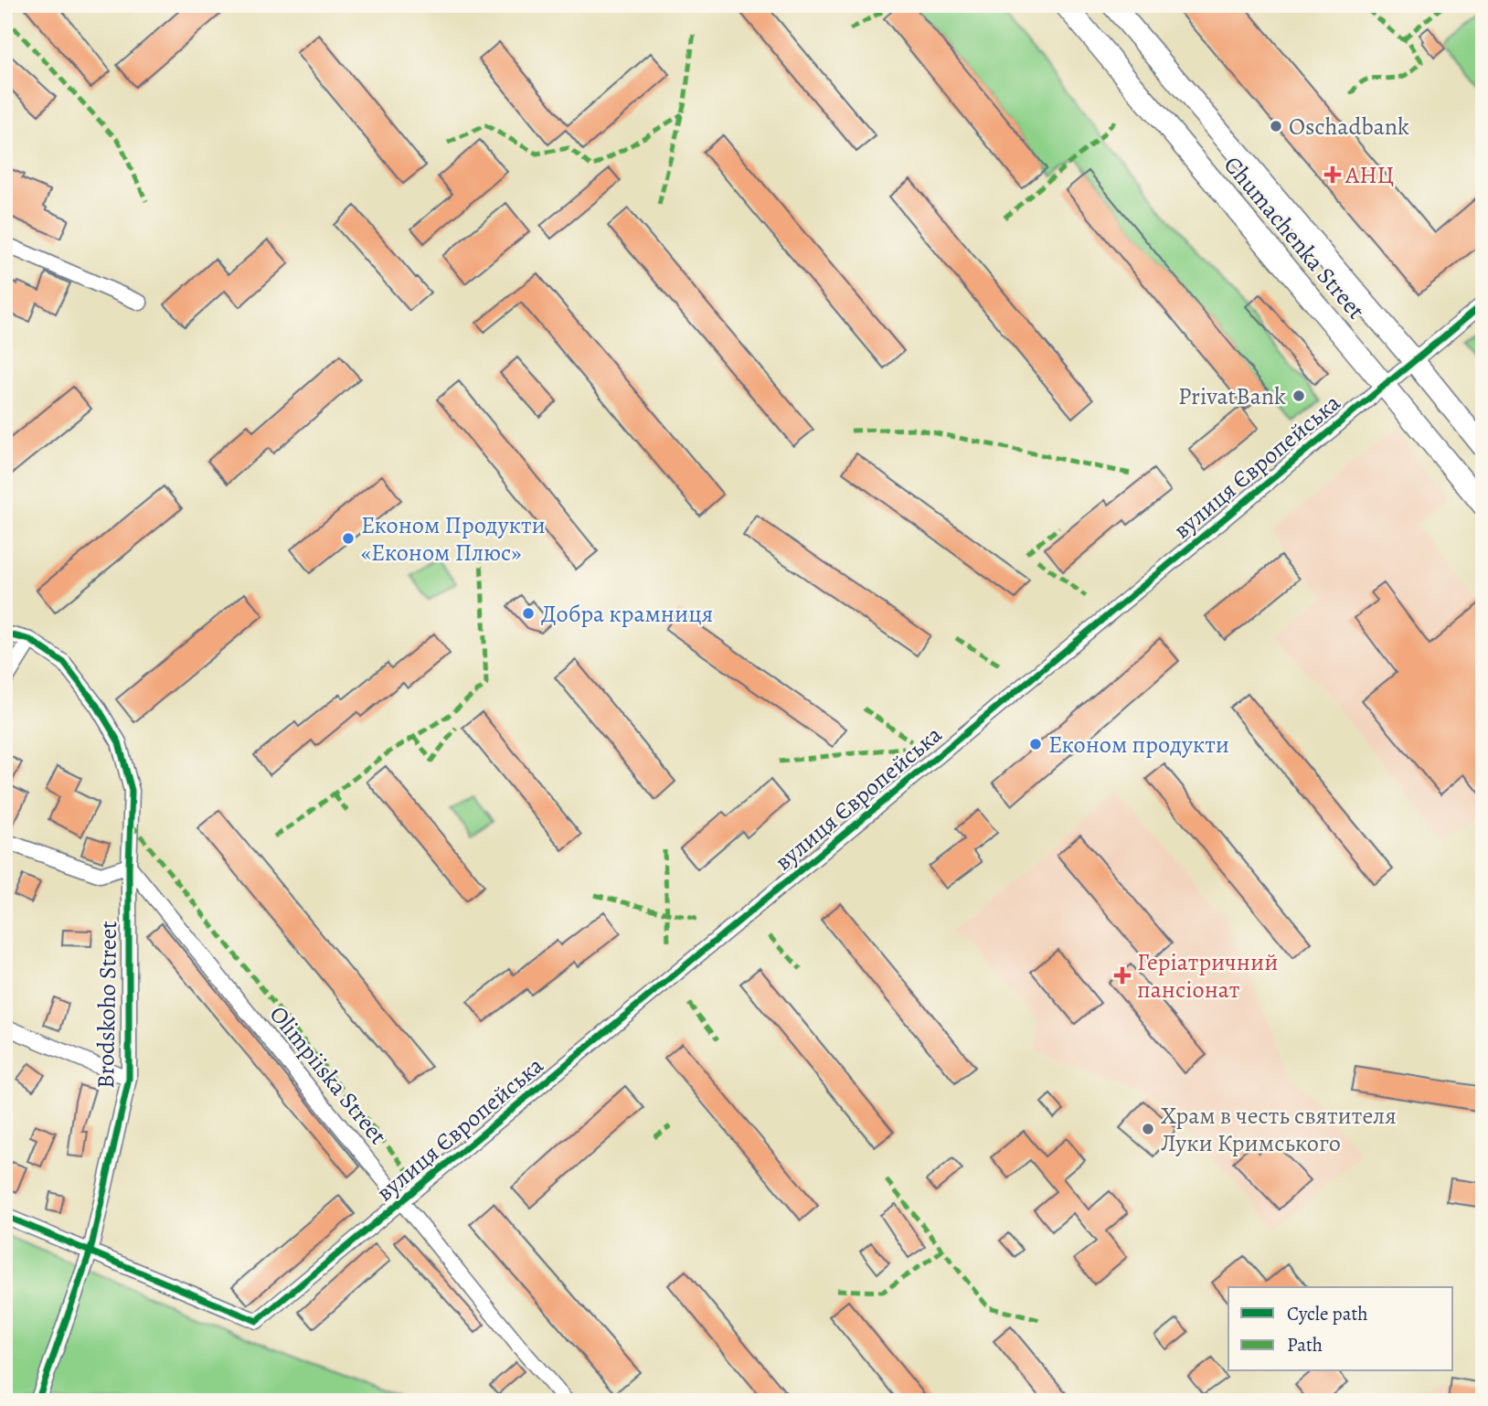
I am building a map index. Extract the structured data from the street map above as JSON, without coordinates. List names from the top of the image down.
{
  "streets": {
    "street": [
      "Chumachenka Street",
      "вулиця Європейська",
      "Brodskoho Street",
      "Olimpiiska Street"
    ]
  },
  "crossings": [
    ["Chumachenka Street", "вулиця Європейська"],
    ["вулиця Європейська", "Brodskoho Street"],
    ["вулиця Європейська", "Olimpiiska Street"],
    ["Brodskoho Street", "Olimpiiska Street"]
  ],
  "places": {
    "other": [
      "Oschadbank",
      "PrivatBank",
      "Економ Продукти «Економ Плюс»",
      "Добра крамниця",
      "Економ продукти",
      "Храм в честь святителя Луки Кримського"
    ],
    "health": ["АНЦ", "Геріатричний пансіонат"]
  },
  "legend": ["Cycle path", "Path"]
}
